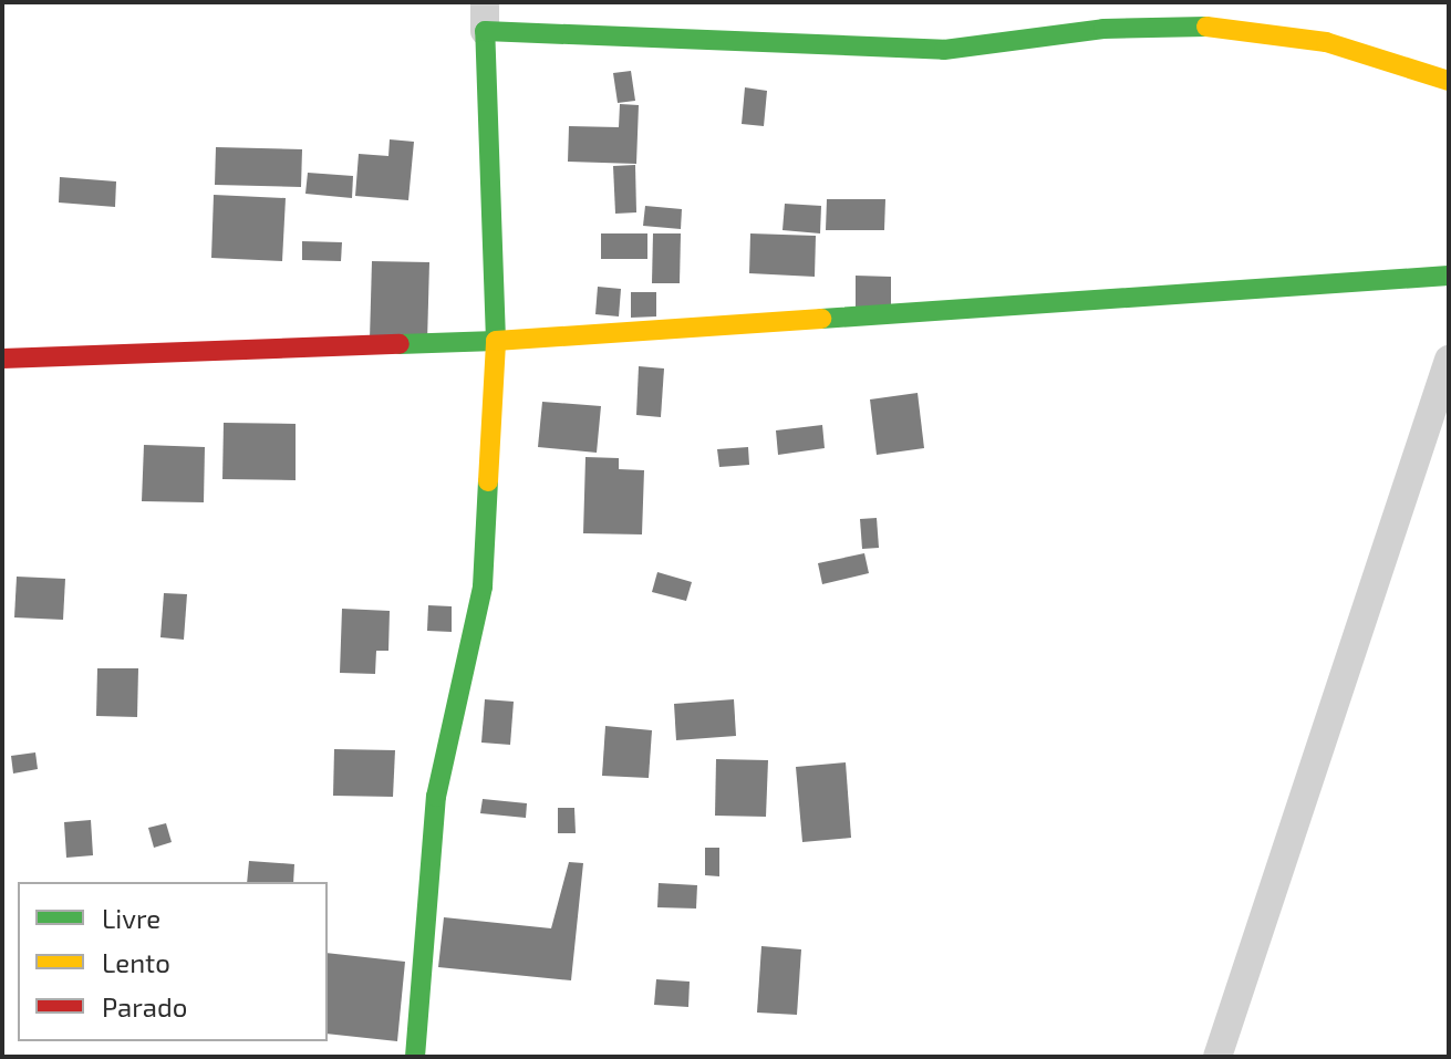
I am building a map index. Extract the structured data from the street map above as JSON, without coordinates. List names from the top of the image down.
{
  "legend": ["Livre", "Lento", "Parado"]
}
